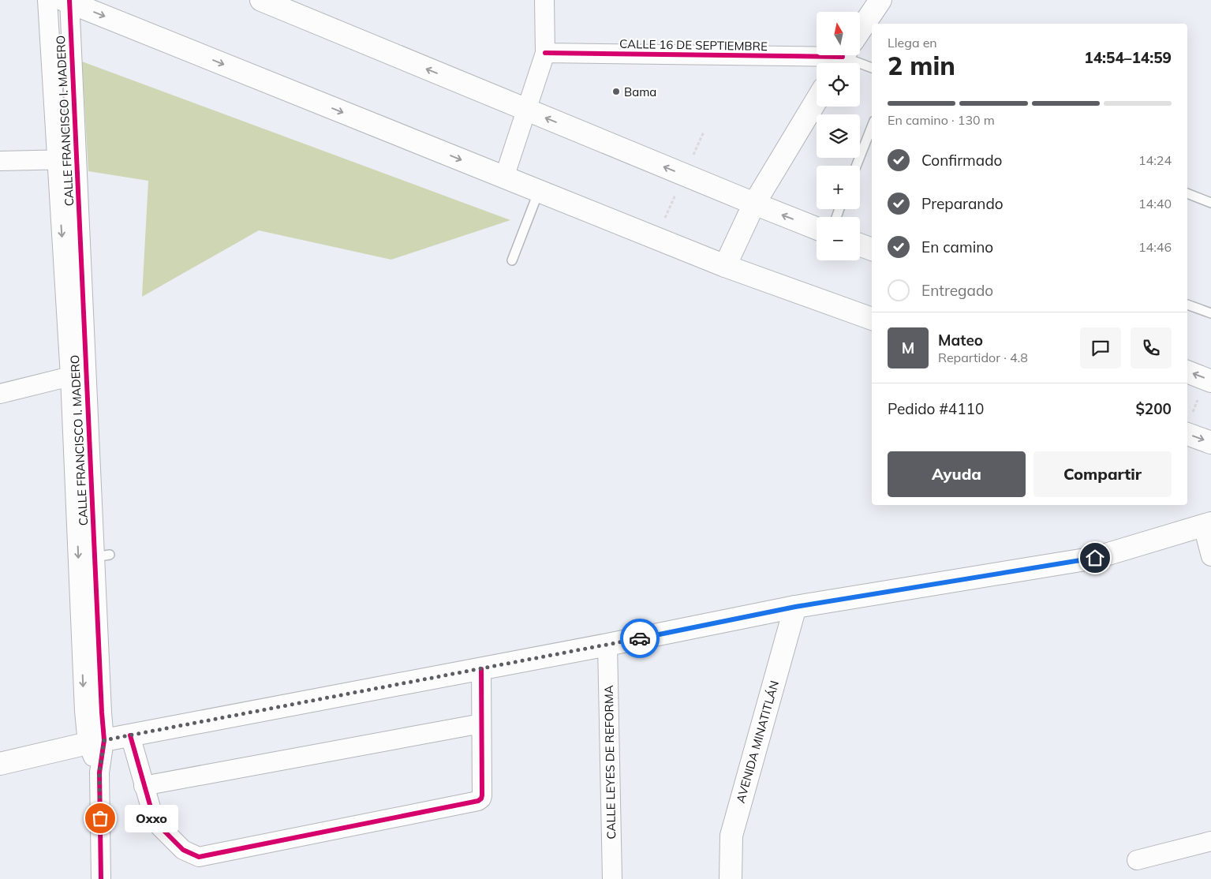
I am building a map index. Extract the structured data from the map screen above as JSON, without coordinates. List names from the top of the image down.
{
  "streets": {
    "main road": ["AVENIDA MINATITLÁN"],
    "street": ["CALLE 16 DE SEPTIEMBRE", "CALLE FRANCISCO I. MADERO", "CALLE LEYES DE REFORMA"]
  },
  "places": ["Bama", "Oxxo"],
  "north": "top",
  "page": {
    "map_buttons": ["+", "−"],
    "heading": ["2 min", "Llega en", "14:54–14:59"],
    "panel": [
      "Mateo",
      "Repartidor · 4.8",
      "Pedido #4110",
      "$200"
    ],
    "bar": "En camino · 130 m",
    "list": [
      ["Confirmado", "14:24"],
      ["Preparando", "14:40"],
      ["En camino", "14:46"],
      "Entregado"
    ],
    "round": "M",
    "buttons": ["Ayuda", "Compartir"],
    "bubble": "Oxxo"
  }
}
